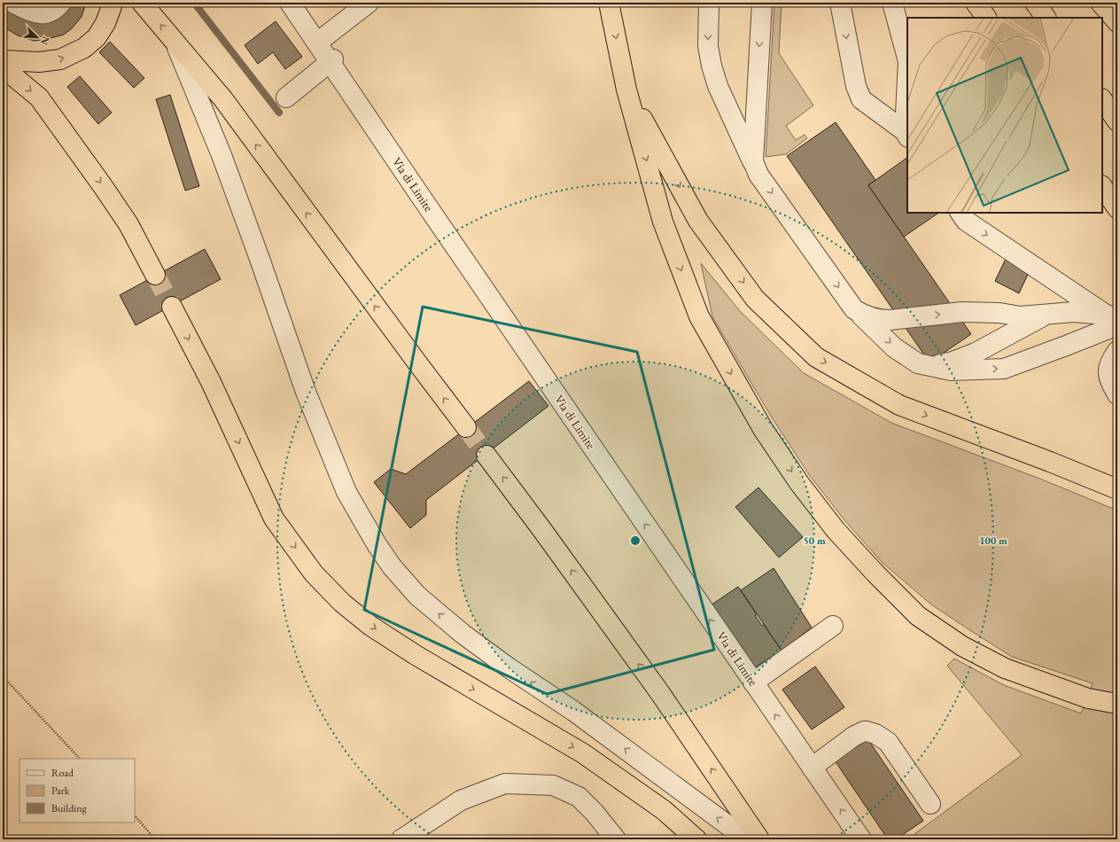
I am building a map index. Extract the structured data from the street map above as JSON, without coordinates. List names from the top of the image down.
{
  "streets": {
    "street": ["Via di Limite"]
  },
  "legend": ["Road", "Park", "Building"],
  "north": "bottom right",
  "rings": ["50 m", "100 m"]
}
